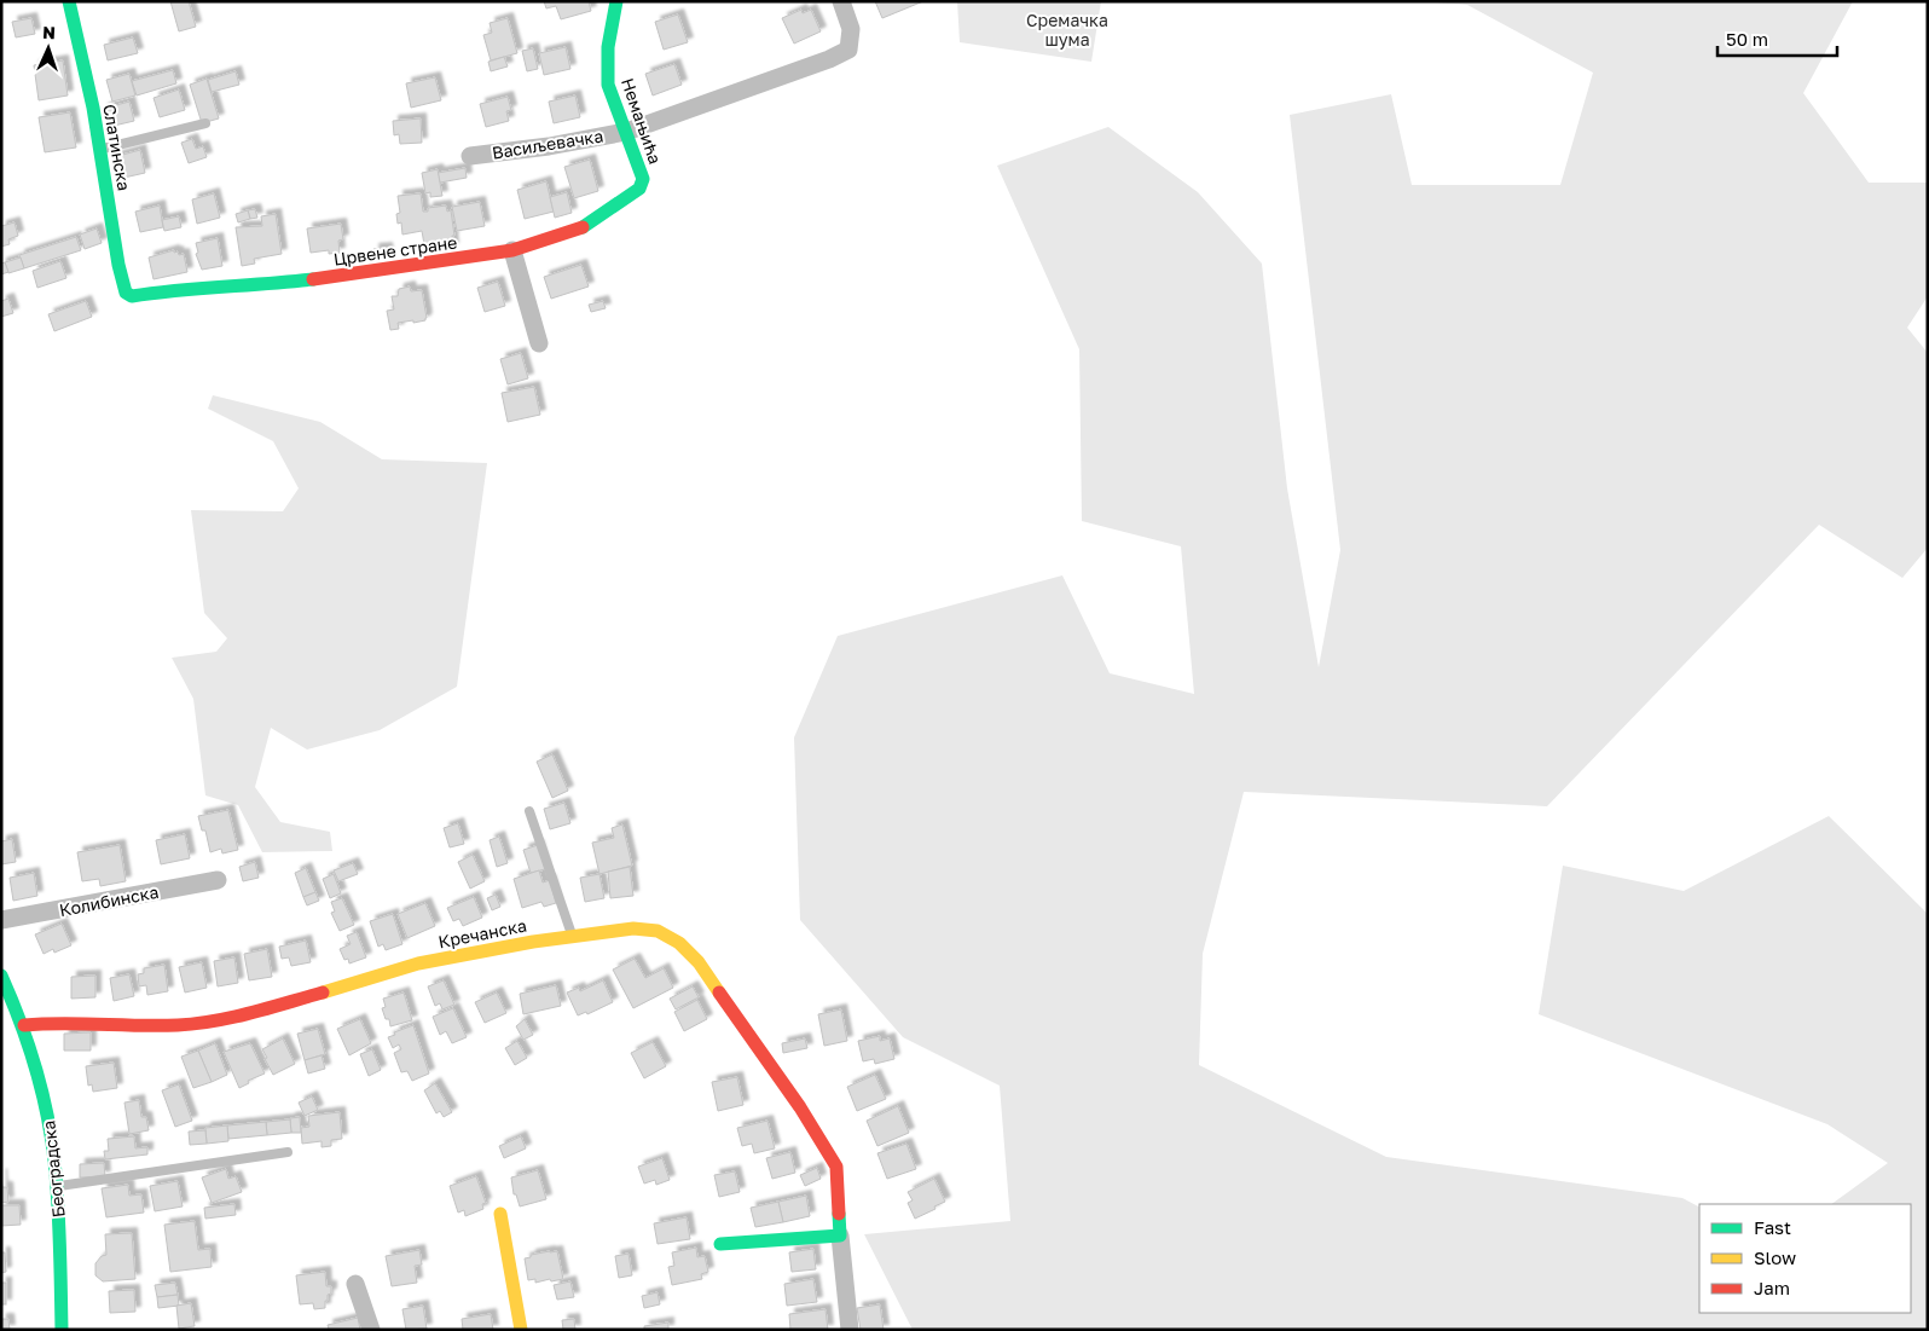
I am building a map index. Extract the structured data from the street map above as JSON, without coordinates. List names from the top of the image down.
{
  "streets": {
    "street": [
      "Немањића",
      "Васиљевачка",
      "Слатинска",
      "Црвене стране",
      "Колибинска",
      "Кречанска",
      "Београдска"
    ]
  },
  "crossings": [
    ["Немањића", "Васиљевачка"],
    ["Немањића", "Црвене стране"],
    ["Слатинска", "Црвене стране"],
    ["Кречанска", "Београдска"]
  ],
  "parks": ["Сремачка шума"],
  "legend": ["Fast", "Slow", "Jam"],
  "scale_bar": "50 m",
  "north": "top"
}
